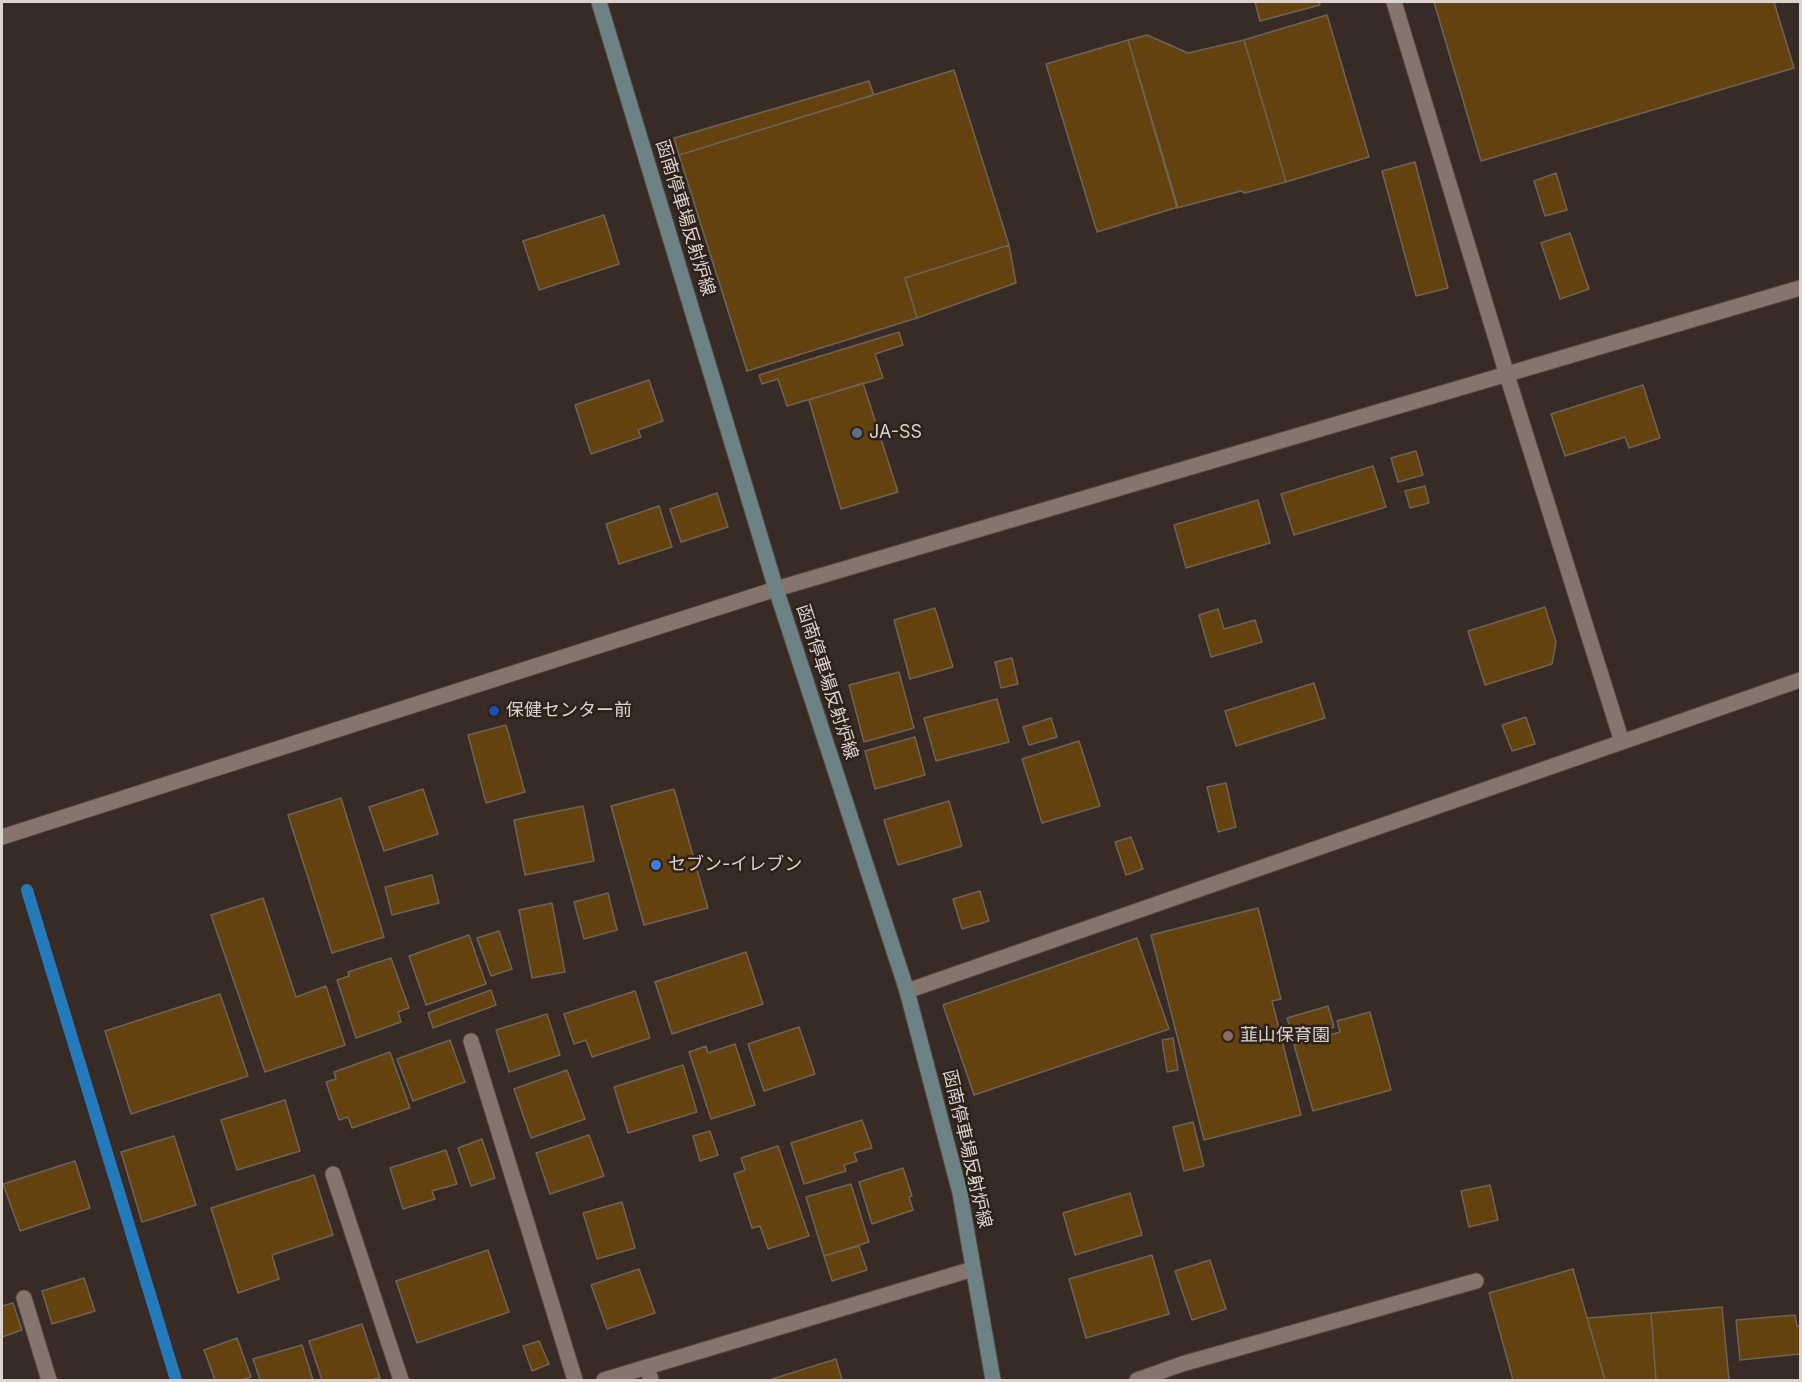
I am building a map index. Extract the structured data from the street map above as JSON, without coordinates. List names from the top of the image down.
{
  "streets": {
    "main road": ["函南停車場反射炉線"]
  },
  "places": [
    "JA-SS",
    "保健センター前",
    "セブン-イレブン",
    "韮山保育園"
  ]
}
